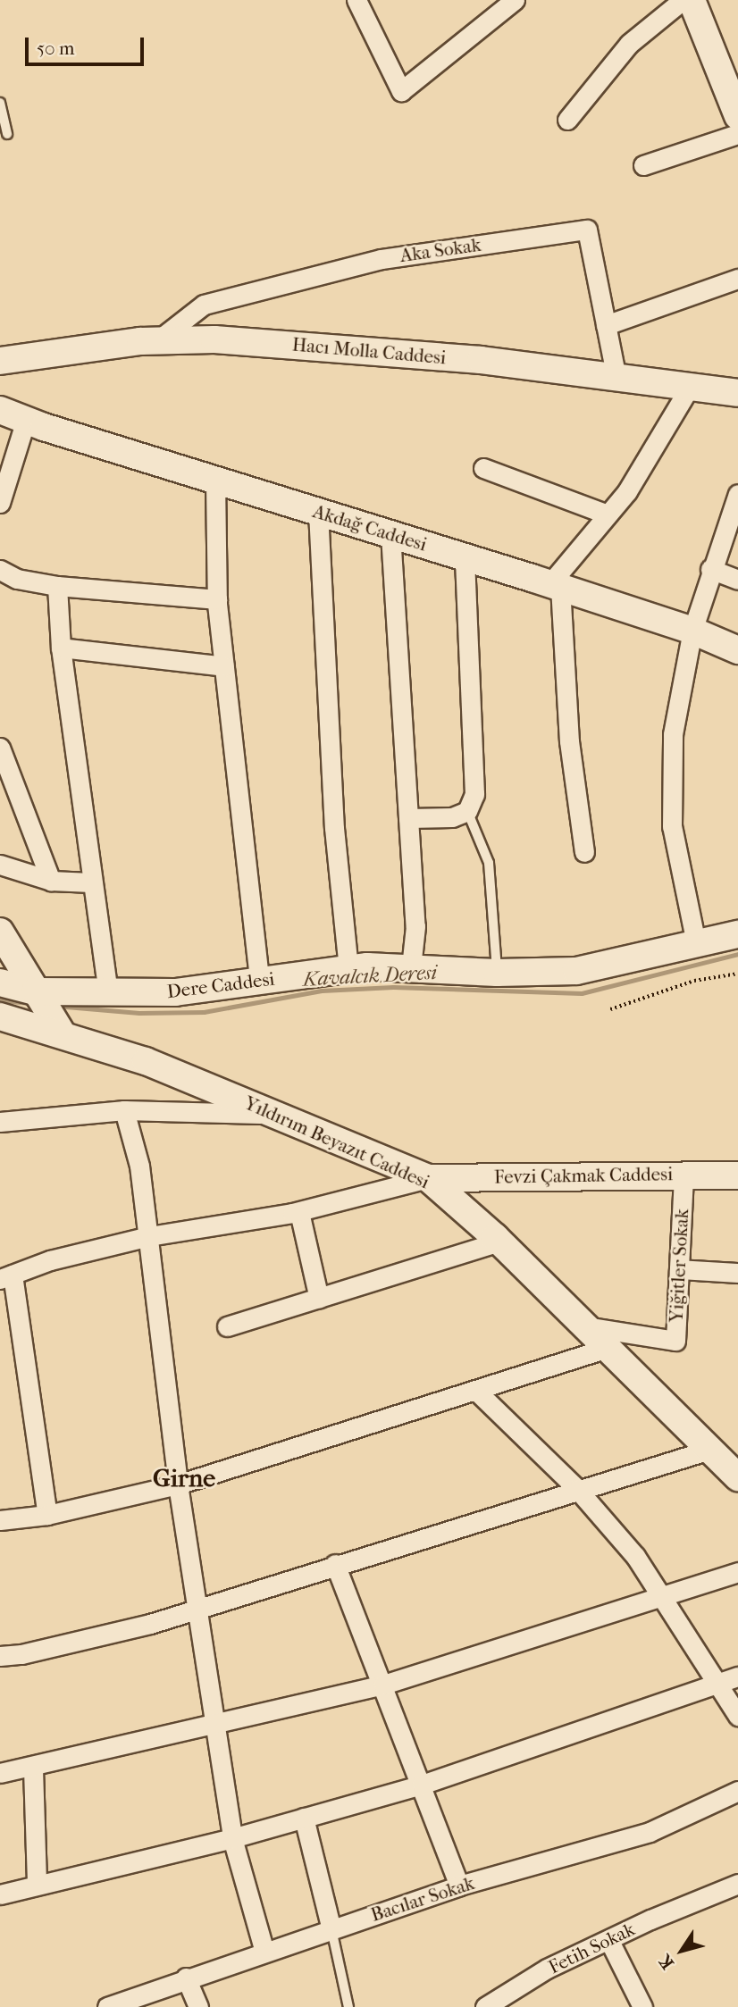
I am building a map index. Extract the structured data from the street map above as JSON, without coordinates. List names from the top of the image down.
{
  "streets": {
    "street": [
      "Aka Sokak",
      "Hacı Molla Caddesi",
      "Akdağ Caddesi",
      "Dere Caddesi",
      "Yıldırım Beyazıt Caddesi",
      "Fevzi Çakmak Caddesi",
      "Yiğitler Sokak",
      "Bacılar Sokak",
      "Fetih Sokak"
    ]
  },
  "crossings": [
    ["Aka Sokak", "Hacı Molla Caddesi"],
    ["Yıldırım Beyazıt Caddesi", "Fevzi Çakmak Caddesi"],
    ["Yıldırım Beyazıt Caddesi", "Yiğitler Sokak"],
    ["Fevzi Çakmak Caddesi", "Yiğitler Sokak"]
  ],
  "districts": ["Girne"],
  "water": ["Kavalcık Deresi"],
  "scale_bar": "50 m",
  "north": "bottom left"
}
